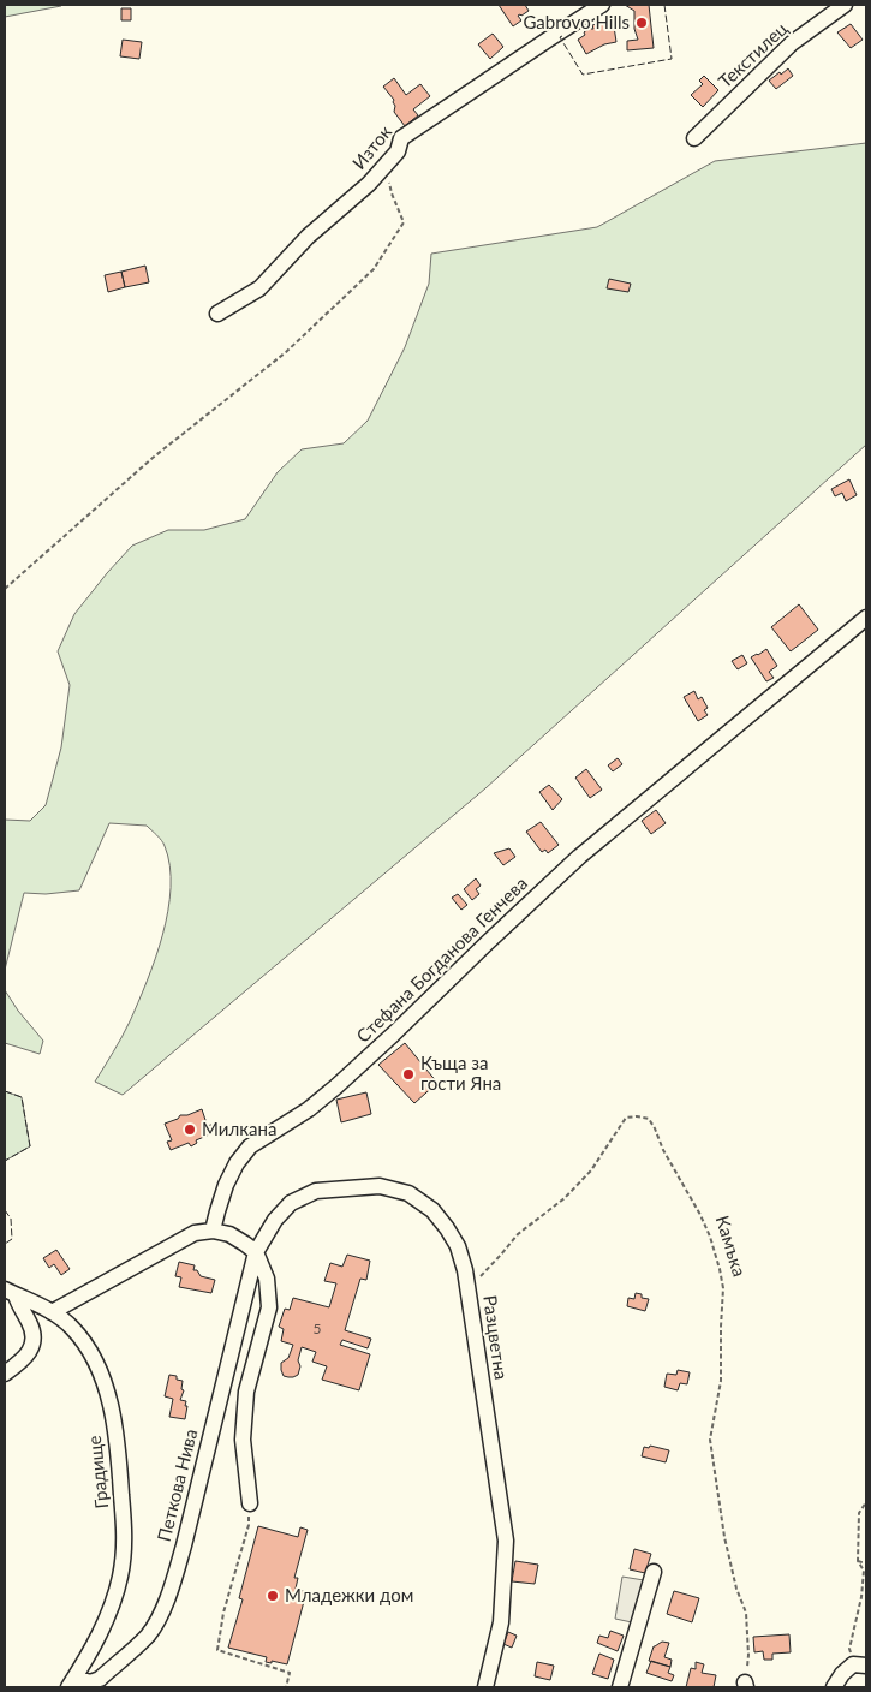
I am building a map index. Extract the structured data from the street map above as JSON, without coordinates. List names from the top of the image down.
{
  "streets": {
    "street": [
      "Текстилец",
      "Изток",
      "Стефана Богданова Генчева",
      "Разцветна",
      "Градище",
      "Петкова Нива"
    ],
    "path": ["Камъка"]
  },
  "crossings": [
    ["Камъка", "Разцветна"],
    ["Разцветна", "Петкова Нива"],
    ["Градище", "Петкова Нива"]
  ],
  "places": [
    "Gabrovo Hills",
    "Къща за гости Яна",
    "Милкана",
    "Младежки дом"
  ],
  "house_numbers": ["5"]
}
